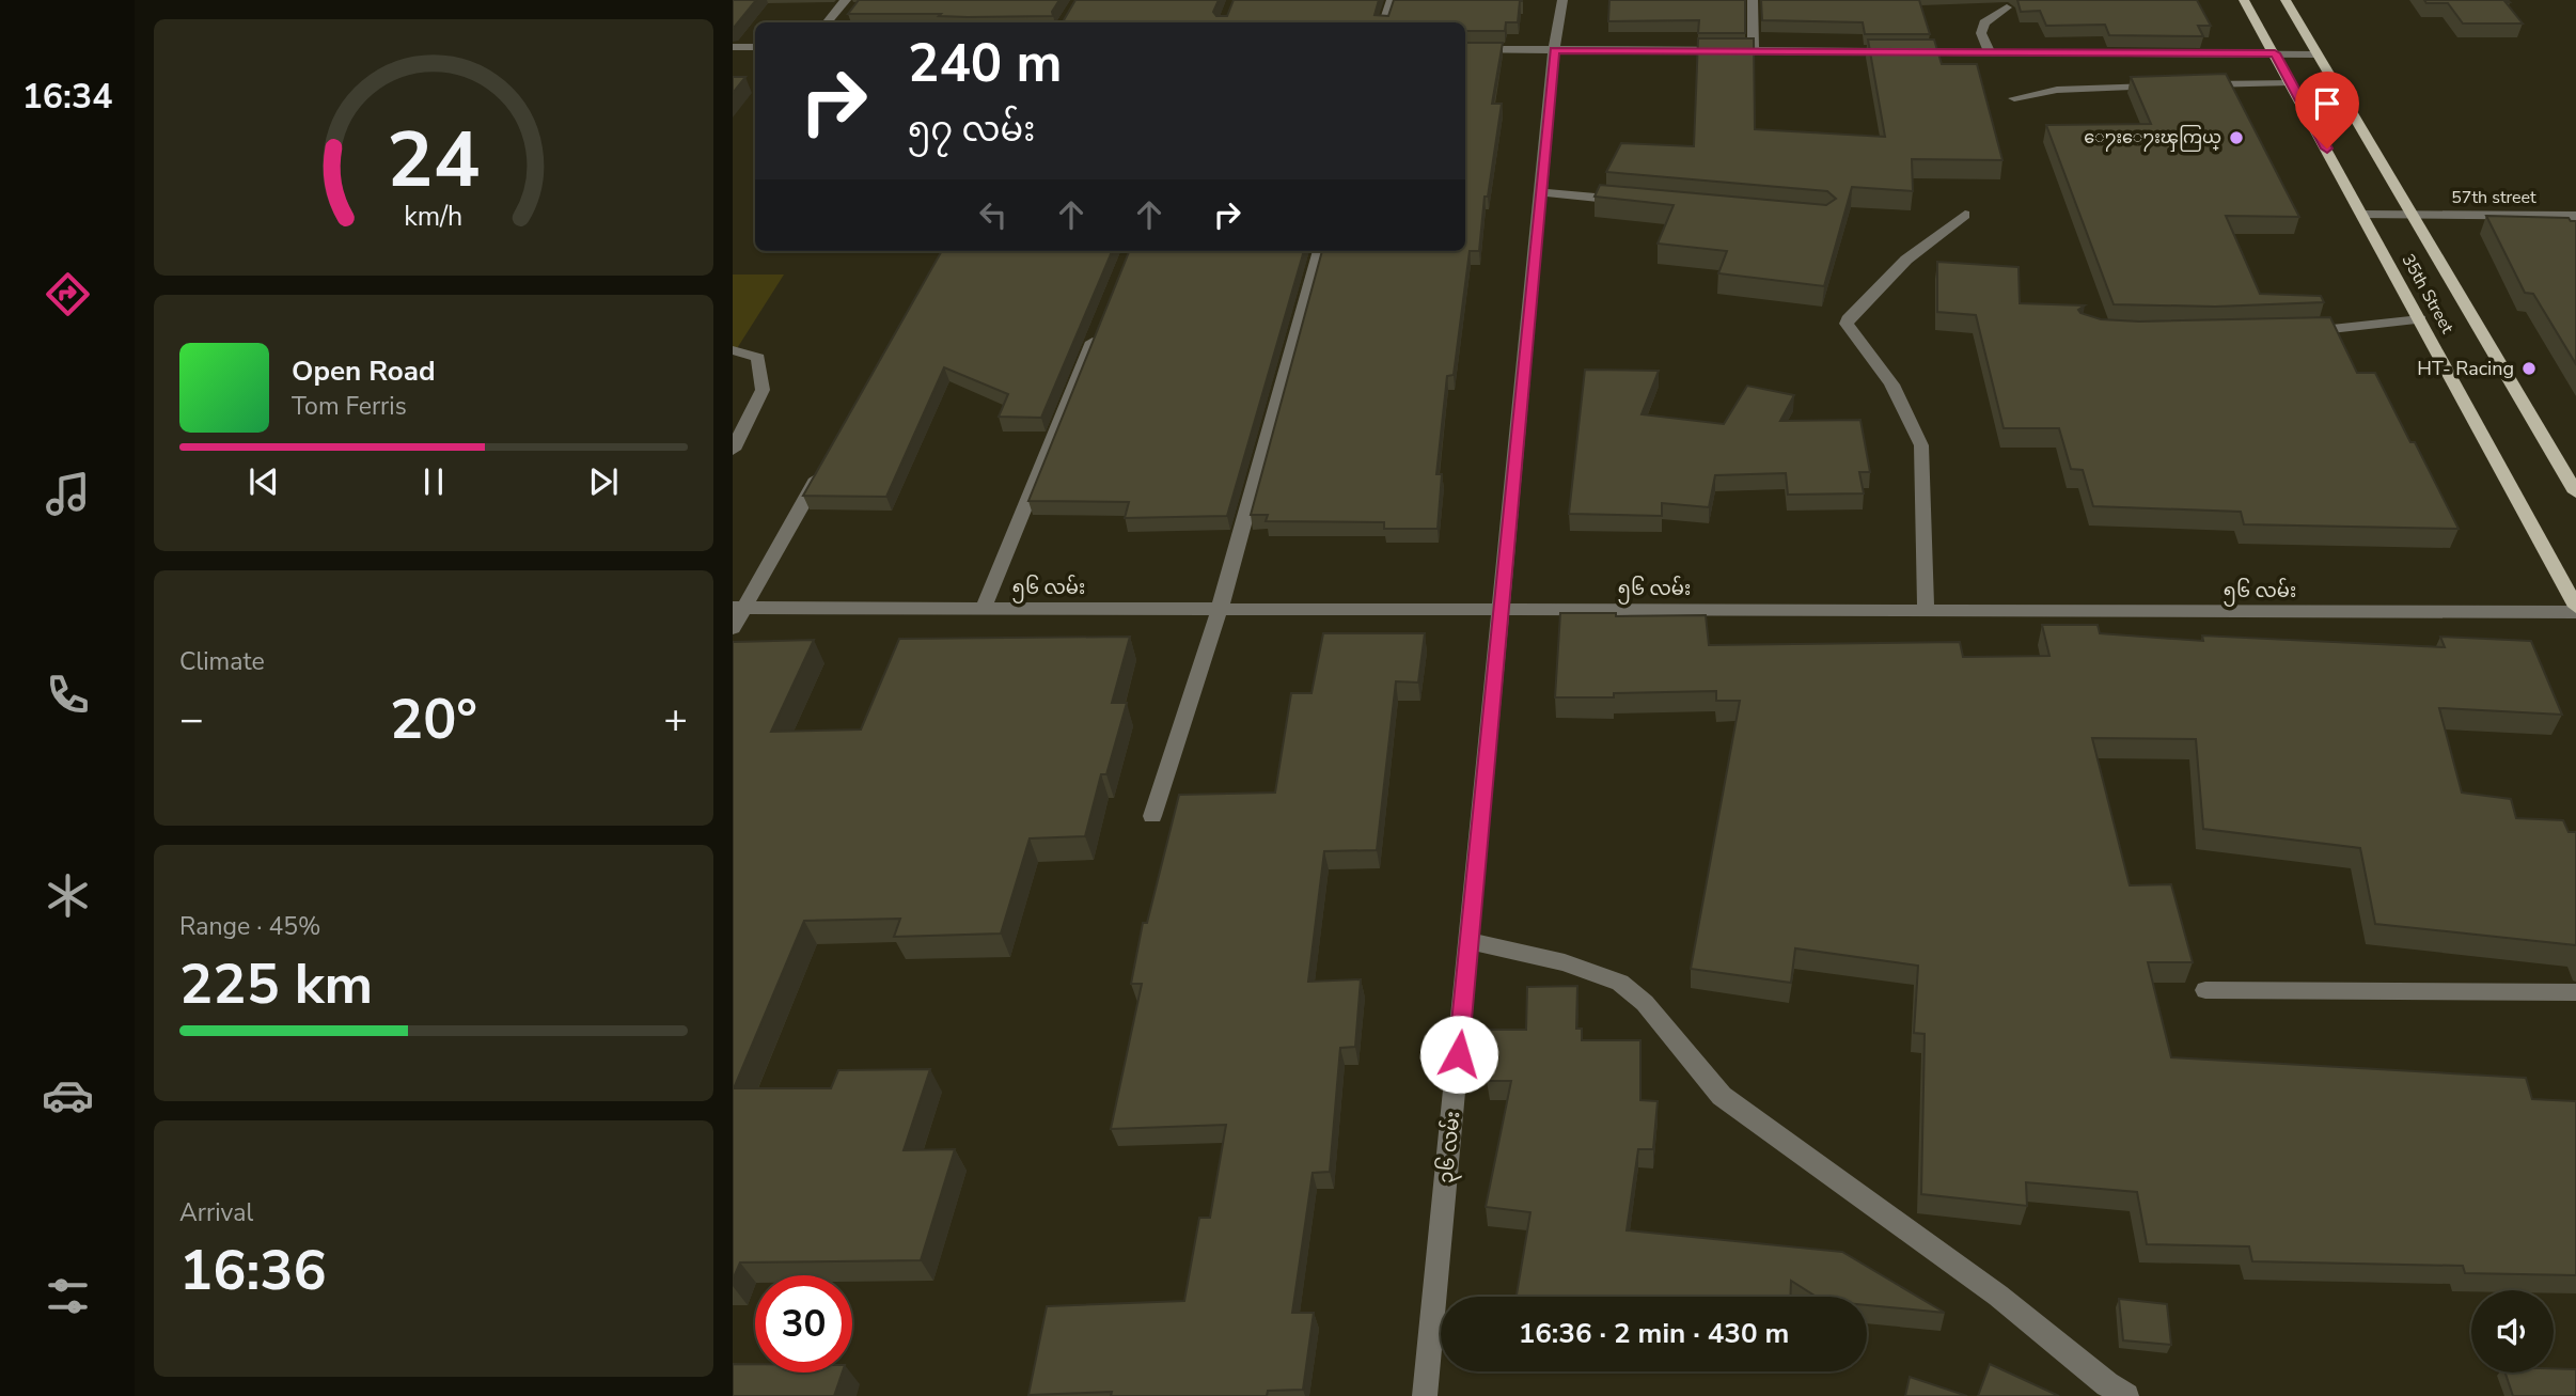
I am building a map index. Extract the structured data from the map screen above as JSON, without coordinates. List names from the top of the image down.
{
  "streets": {
    "main road": ["35th Street"],
    "street": ["57th street", "၅၆ လမ်း", "၃၆ လမ်း"]
  },
  "crossings": [
    ["57th street", "35th Street"],
    ["35th Street", "၅၆ လမ်း"],
    ["၅၆ လမ်း", "၃၆ လမ်း"]
  ],
  "places": ["ေ႒းေ႒းၾကြယ္", "HT- Racing"],
  "page": {
    "tabs": "16:34",
    "turn": ["240 m", "၅၇ လမ်း"],
    "song": ["Open Road", "Tom Ferris"],
    "tile": [
      "Climate",
      ["Range · 45%", "225 km"],
      ["Arrival", "16:36"]
    ],
    "heat": ["−", "20°", "+"],
    "limit": "30",
    "trip": "16:36 · 2 min · 430 m",
    "gauge": ["24", "km/h"]
  }
}
